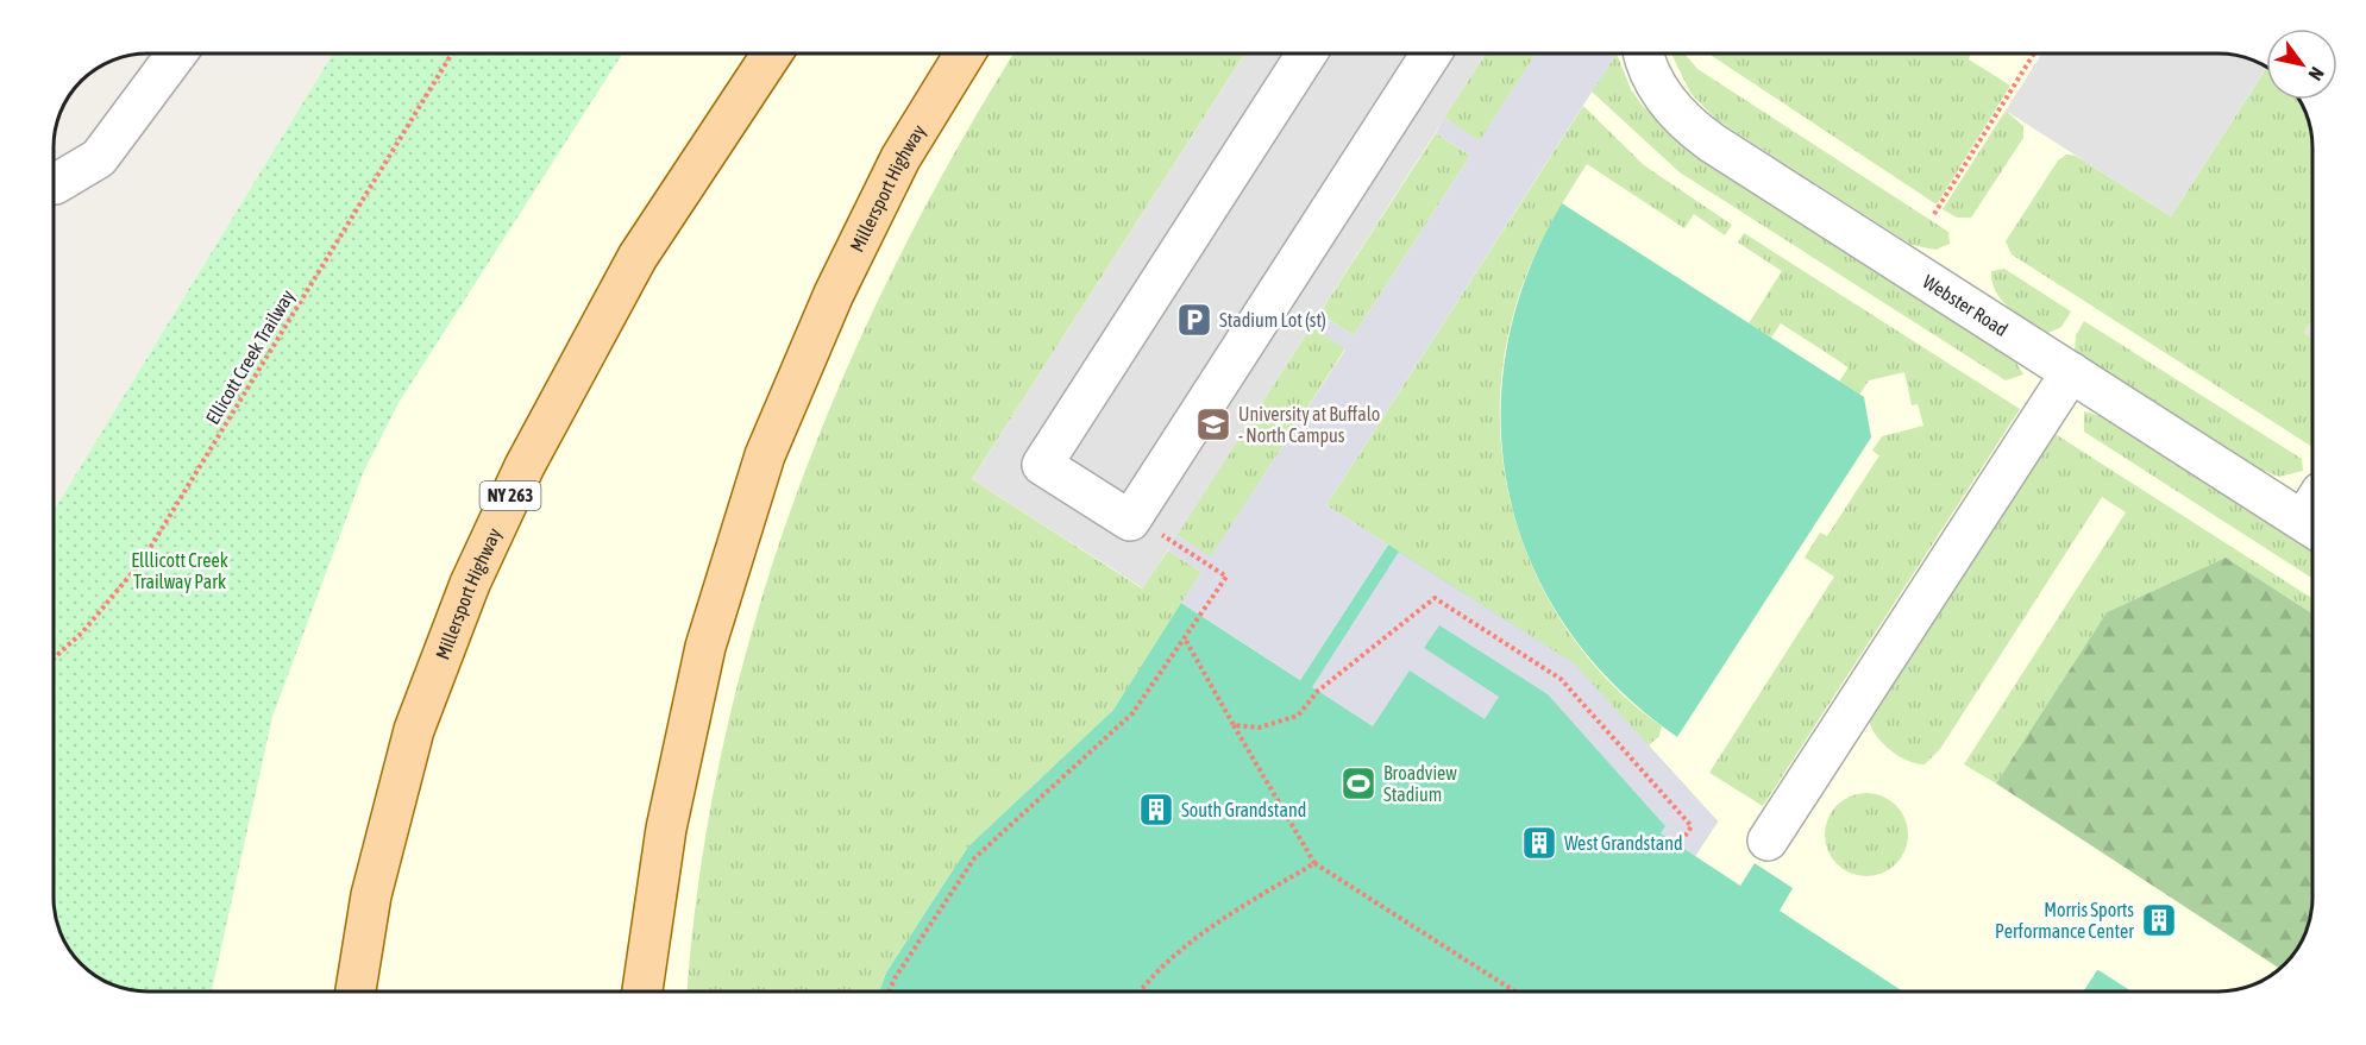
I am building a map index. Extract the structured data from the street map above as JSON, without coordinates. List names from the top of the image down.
{
  "streets": {
    "main road": ["Millersport Highway", "NY 263"],
    "street": ["Webster Road"],
    "path": ["Ellicott Creek Trailway"]
  },
  "parks": ["Elllicott Creek Trailway Park"],
  "places": {
    "parking": ["Stadium Lot (st)"],
    "school or university": ["University at Buffalo - North Campus"],
    "sports": ["Broadview Stadium"],
    "building": ["South Grandstand", "West Grandstand", "Morris Sports Performance Center"]
  },
  "north": "bottom right"
}
